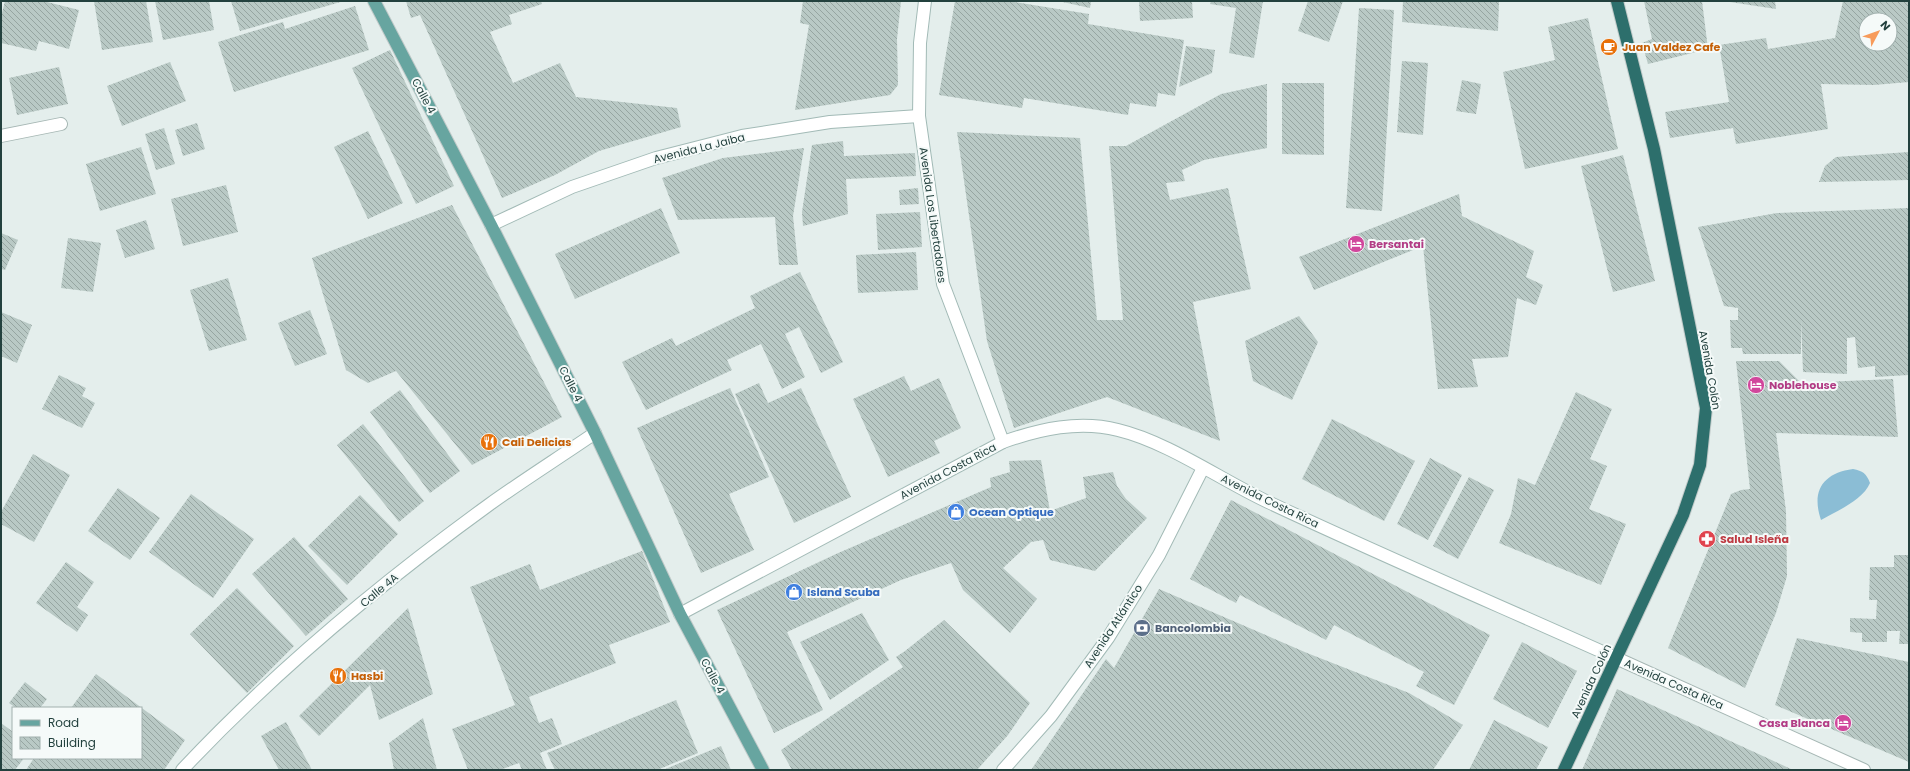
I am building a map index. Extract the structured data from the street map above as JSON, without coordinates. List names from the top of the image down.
{
  "streets": {
    "highway": ["Avenida Colón"],
    "main road": ["Calle 4"],
    "street": [
      "Avenida La Jaiba",
      "Avenida Los Libertadores",
      "Avenida Costa Rica",
      "Calle 4A",
      "Avenida Atlántico"
    ]
  },
  "crossings": [
    ["Calle 4", "Avenida La Jaiba"],
    ["Calle 4", "Avenida Costa Rica"],
    ["Calle 4", "Calle 4A"],
    ["Avenida La Jaiba", "Avenida Los Libertadores"],
    ["Avenida Los Libertadores", "Avenida Costa Rica"],
    ["Avenida Colón", "Avenida Costa Rica"],
    ["Avenida Costa Rica", "Avenida Atlántico"]
  ],
  "places": {
    "cafe": ["Juan Valdez Cafe"],
    "hotel": ["Bersantai", "Noblehouse", "Casa Blanca"],
    "restaurant": ["Cali Delicias", "Hasbi"],
    "shop": ["Ocean Optique", "Island Scuba"],
    "pharmacy": ["Salud Isleña"],
    "bank": ["Bancolombia"]
  },
  "legend": ["Road", "Building"],
  "north": "top right"
}
